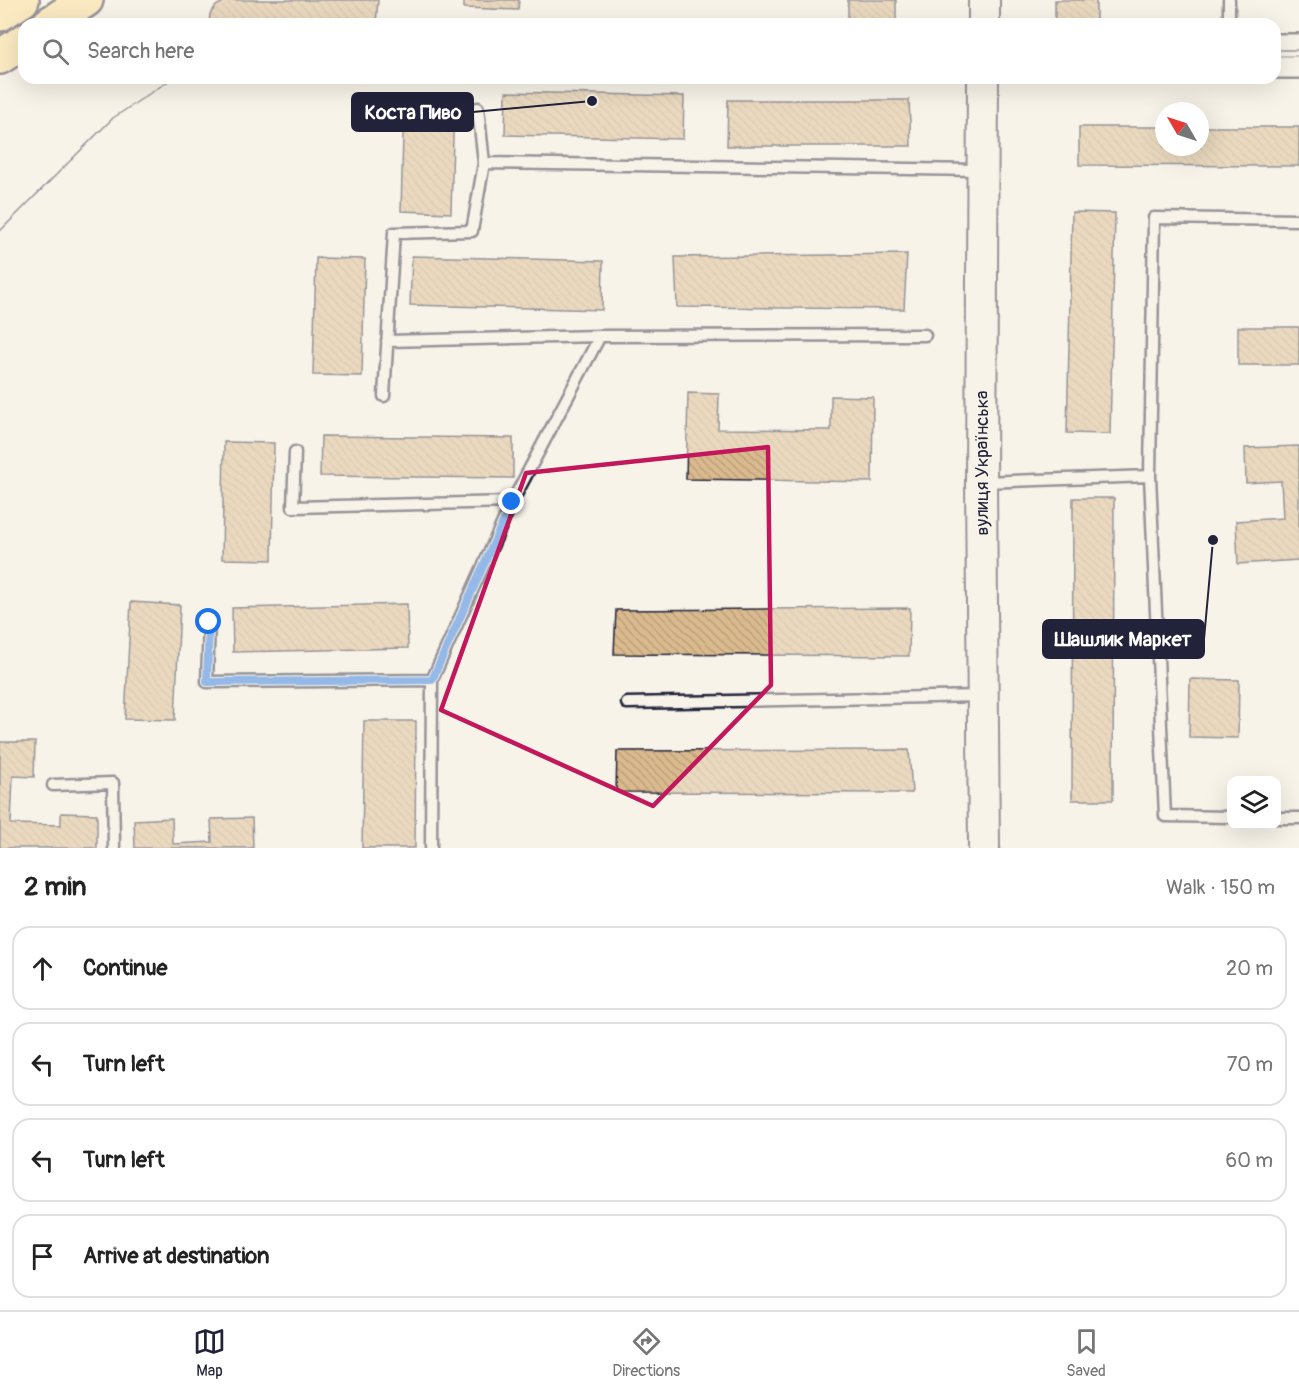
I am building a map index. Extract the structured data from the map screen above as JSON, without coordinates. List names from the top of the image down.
{
  "streets": {
    "main road": ["вулиця Українська"]
  },
  "places": ["Коста Пиво", "Шашлик Маркет"],
  "north": "top left",
  "page": {
    "search": "Search here",
    "heading": ["2 min", "Walk · 150 m"],
    "list": [
      ["Continue", "20 m"],
      ["Turn left", "70 m"],
      ["Turn left", "60 m"],
      "Arrive at destination"
    ],
    "nav": ["Map", "Directions", "Saved"]
  }
}
